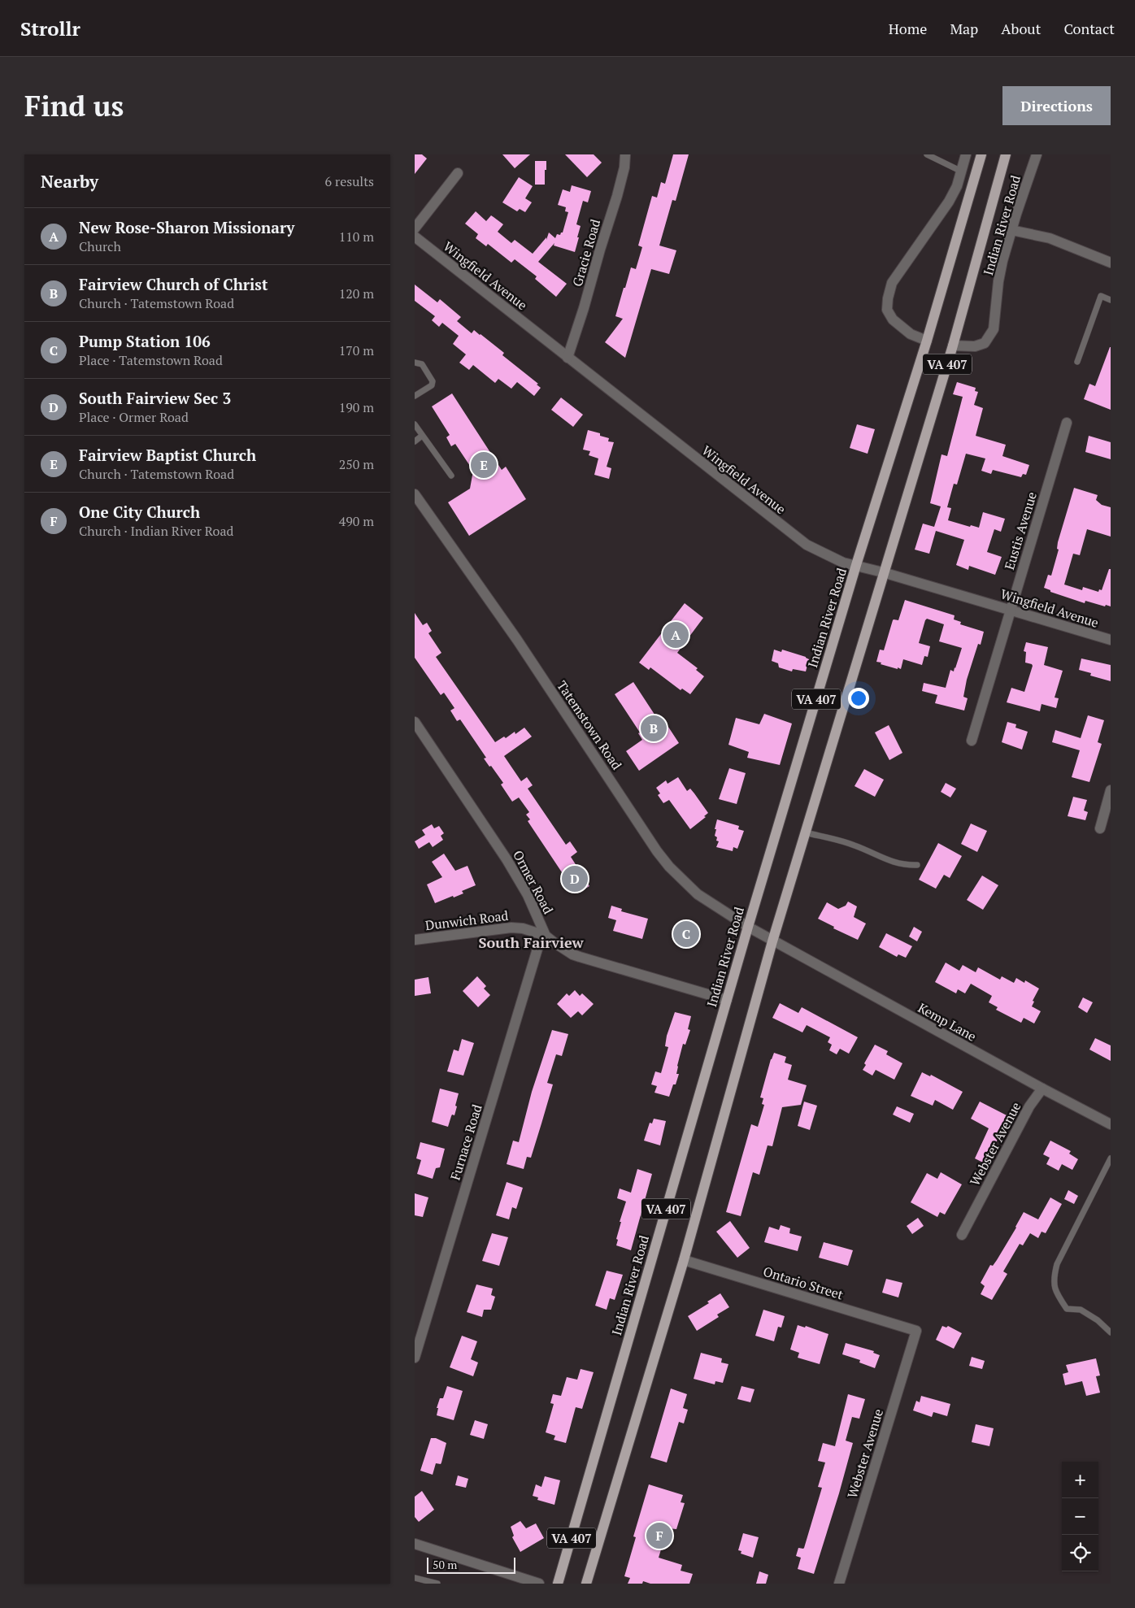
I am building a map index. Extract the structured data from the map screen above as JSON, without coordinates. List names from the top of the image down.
{
  "streets": {
    "main road": ["Indian River Road", "VA 407"],
    "street": [
      "Gracie Road",
      "Wingfield Avenue",
      "Eustis Avenue",
      "Tatemstown Road",
      "Ormer Road",
      "Dunwich Road",
      "Kemp Lane",
      "Furnace Road",
      "Webster Avenue",
      "Ontario Street"
    ]
  },
  "crossings": [
    ["Indian River Road", "Wingfield Avenue"],
    ["Indian River Road", "Tatemstown Road"],
    ["Indian River Road", "Ormer Road"],
    ["Indian River Road", "Kemp Lane"],
    ["Indian River Road", "Ontario Street"],
    ["Gracie Road", "Wingfield Avenue"],
    ["Wingfield Avenue", "Eustis Avenue"],
    ["Tatemstown Road", "Kemp Lane"],
    ["Ormer Road", "Dunwich Road"],
    ["Ormer Road", "Furnace Road"],
    ["Dunwich Road", "Furnace Road"],
    ["Kemp Lane", "Webster Avenue"],
    ["Webster Avenue", "Ontario Street"]
  ],
  "districts": ["South Fairview"],
  "scale_bar": "50 m",
  "page": {
    "header": "Strollr",
    "nav": [
      "Home",
      "Map",
      "About",
      "Contact"
    ],
    "buttons": "Directions",
    "title": "Find us",
    "heading": ["Nearby", "6 results"],
    "list": [
      {
        "mark": "A",
        "name": "New Rose-Sharon Missionary",
        "note": "Church",
        "value": "110 m"
      },
      {
        "mark": "B",
        "name": "Fairview Church of Christ",
        "note": "Church · Tatemstown Road",
        "value": "120 m"
      },
      {
        "mark": "C",
        "name": "Pump Station 106",
        "note": "Place · Tatemstown Road",
        "value": "170 m"
      },
      {
        "mark": "D",
        "name": "South Fairview Sec 3",
        "note": "Place · Ormer Road",
        "value": "190 m"
      },
      {
        "mark": "E",
        "name": "Fairview Baptist Church",
        "note": "Church · Tatemstown Road",
        "value": "250 m"
      },
      {
        "mark": "F",
        "name": "One City Church",
        "note": "Church · Indian River Road",
        "value": "490 m"
      }
    ],
    "pins": [
      "E",
      "A",
      "B",
      "D",
      "C",
      "F"
    ],
    "map_buttons": ["+", "−"],
    "scale": "50 m"
  }
}
